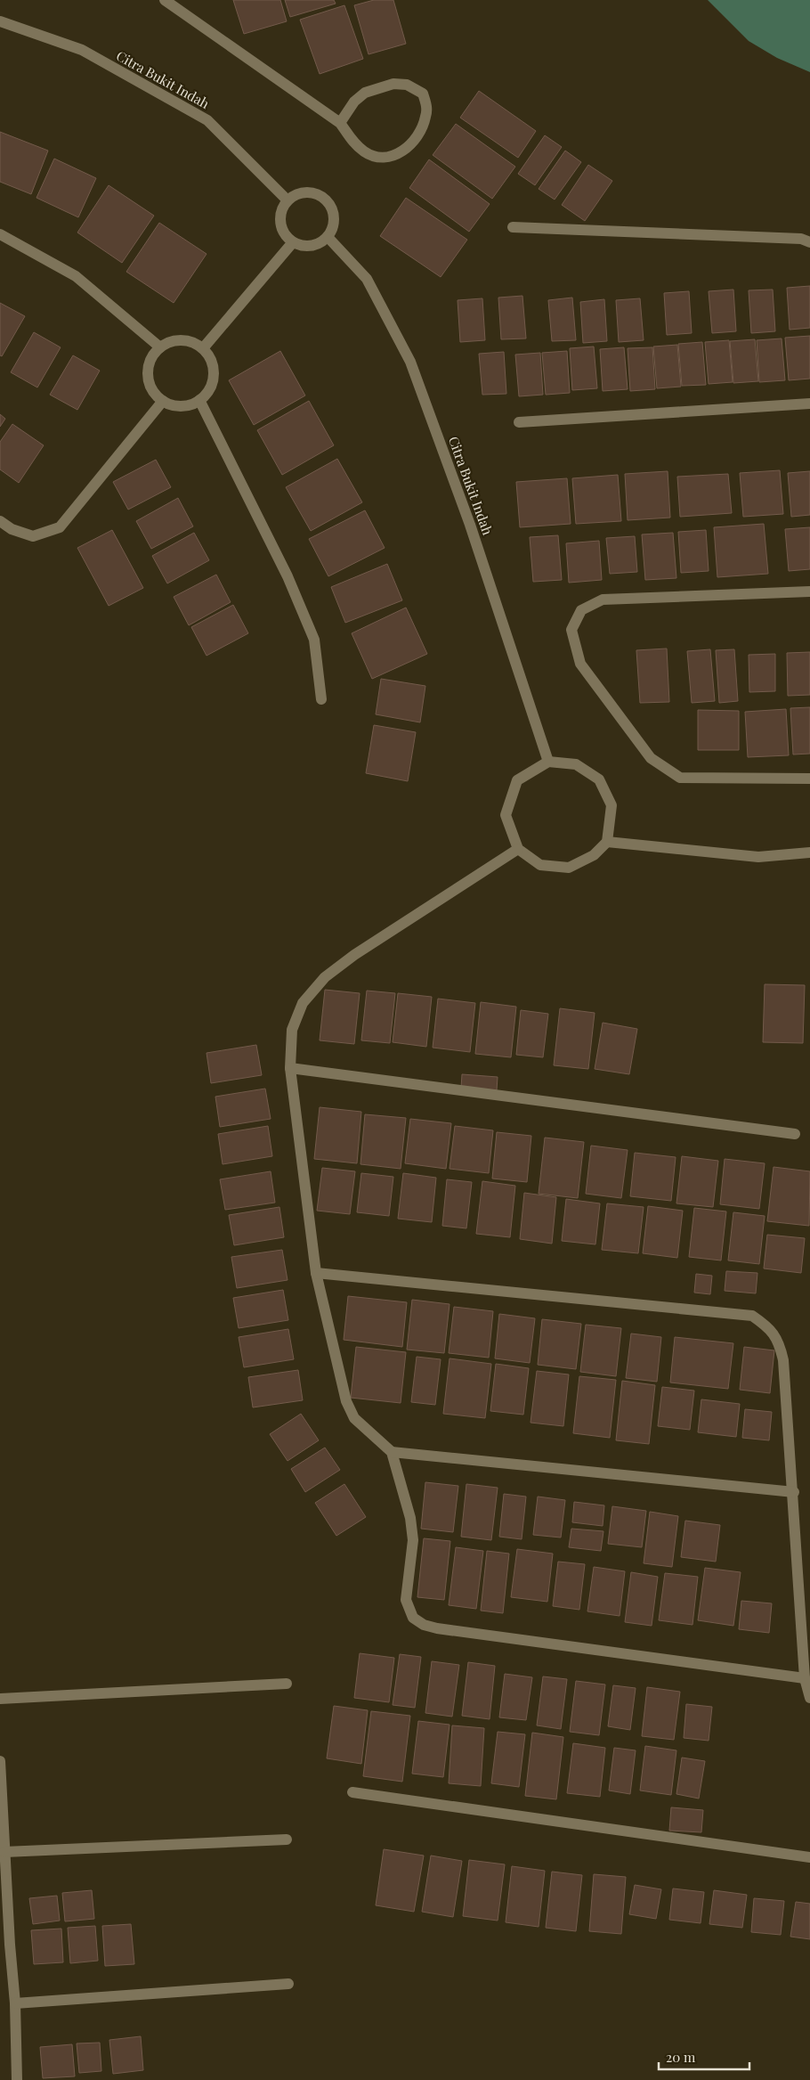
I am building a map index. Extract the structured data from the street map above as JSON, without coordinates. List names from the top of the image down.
{
  "streets": {
    "street": ["Citra Bukit Indah"]
  },
  "scale_bar": "20 m"
}
